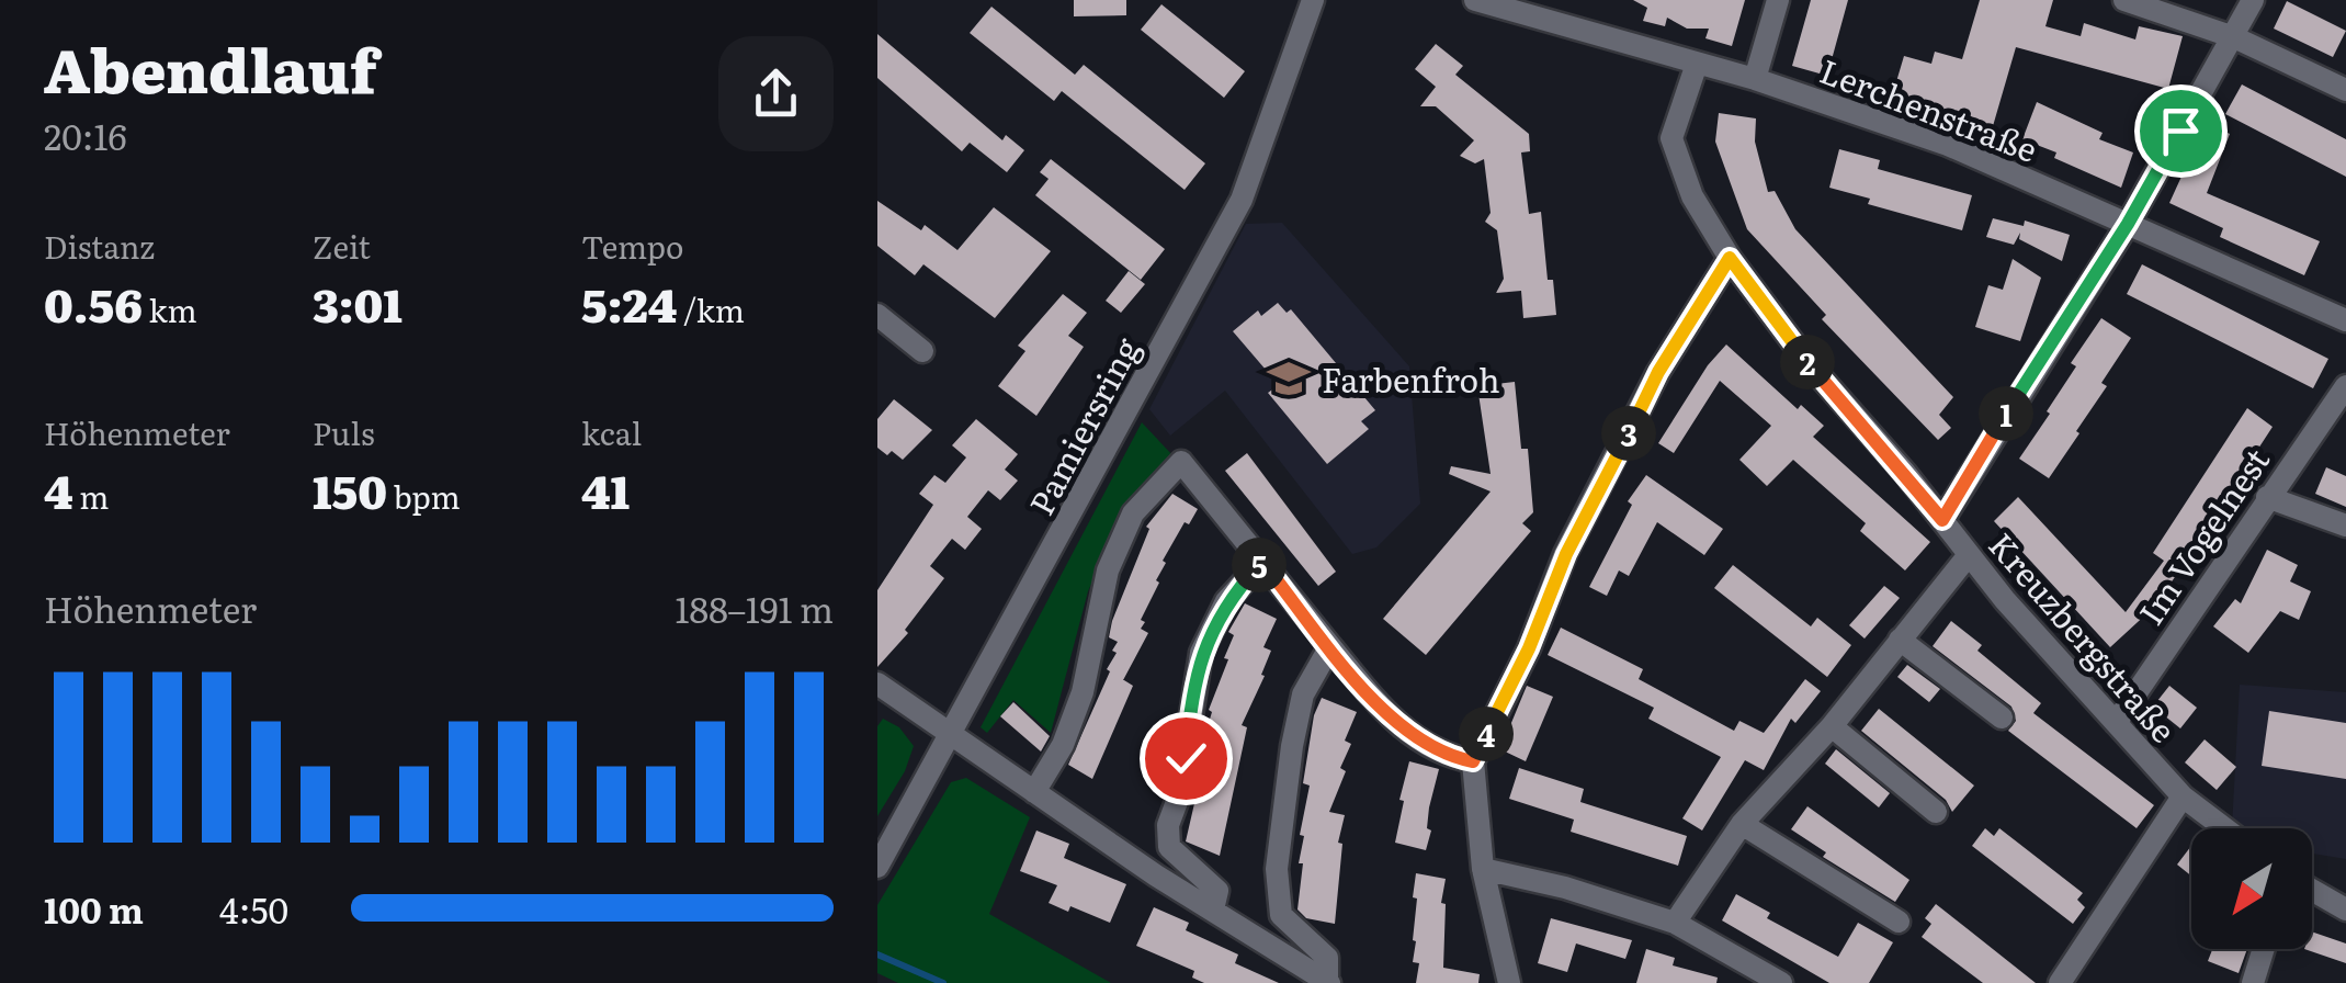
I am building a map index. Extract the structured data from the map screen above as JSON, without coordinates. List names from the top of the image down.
{
  "streets": {
    "street": [
      "Lerchenstraße",
      "Pamiersring",
      "Im Vogelnest",
      "Kreuzbergstraße"
    ]
  },
  "crossings": [
    ["Lerchenstraße", "Kreuzbergstraße"],
    ["Im Vogelnest", "Kreuzbergstraße"]
  ],
  "places": {
    "school or university": ["Farbenfroh"]
  },
  "north": "bottom left",
  "page": {
    "heading": ["Abendlauf", "20:16"],
    "stats": [
      ["Distanz", "0.56 km"],
      ["Zeit", "3:01"],
      ["Tempo", "5:24 /km"],
      ["Höhenmeter", "4 m"],
      ["Puls", "150 bpm"],
      ["kcal", "41"]
    ],
    "pins": [
      "2",
      "1",
      "3",
      "5",
      "4"
    ],
    "chart": ["Höhenmeter", "188–191 m"],
    "list": [
      {
        "name": "100 m",
        "note": "4:50"
      }
    ]
  }
}
